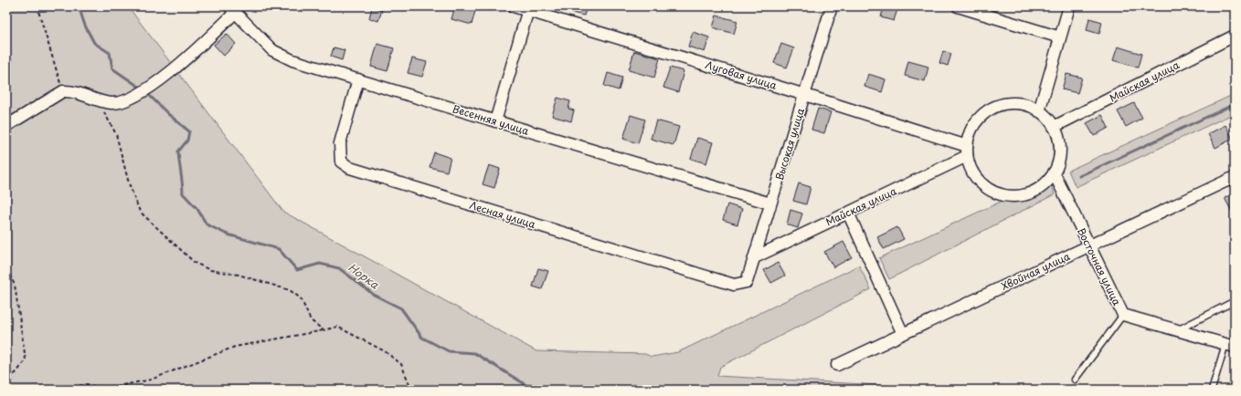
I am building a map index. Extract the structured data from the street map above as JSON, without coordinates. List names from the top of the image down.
{
  "streets": {
    "street": [
      "Луговая улица",
      "Майская улица",
      "Весенняя улица",
      "Высокая улица",
      "Лесная улица",
      "Восточная улица",
      "Хвойная улица"
    ]
  },
  "crossings": [
    ["Луговая улица", "Майская улица"],
    ["Луговая улица", "Высокая улица"],
    ["Луговая улица", "Восточная улица"],
    ["Майская улица", "Высокая улица"],
    ["Майская улица", "Восточная улица"],
    ["Весенняя улица", "Высокая улица"],
    ["Весенняя улица", "Лесная улица"],
    ["Высокая улица", "Лесная улица"],
    ["Восточная улица", "Хвойная улица"]
  ],
  "water": ["Норка"]
}
